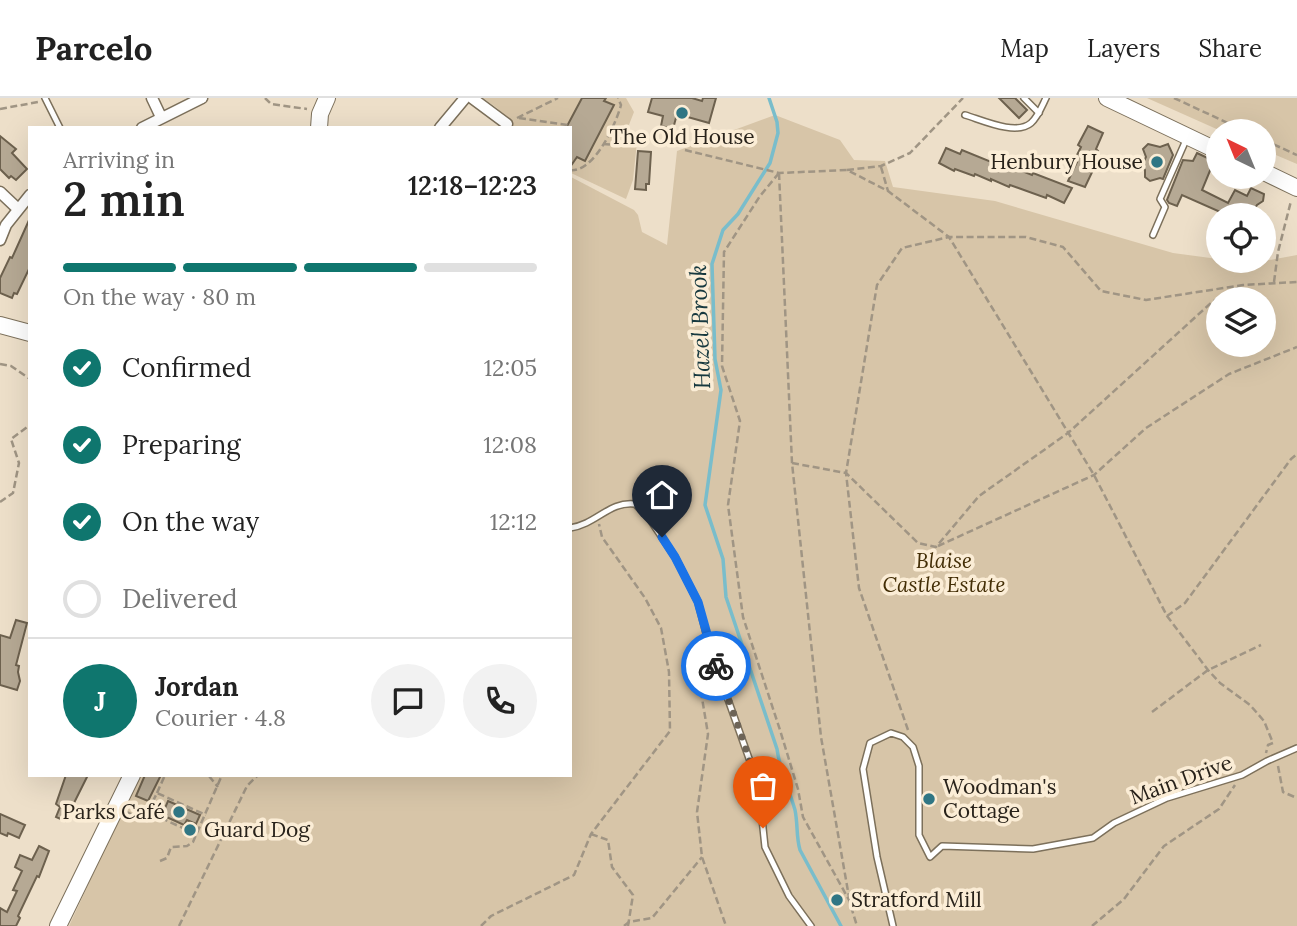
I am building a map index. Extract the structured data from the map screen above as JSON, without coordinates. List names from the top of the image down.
{
  "streets": {
    "lane": ["Main Drive"]
  },
  "water": ["Hazel Brook"],
  "parks": ["Blaise Castle Estate"],
  "places": [
    "The Old House",
    "Henbury House",
    "Woodman's Cottage",
    "Parks Café",
    "Guard Dog",
    "Stratford Mill"
  ],
  "north": "top left",
  "page": {
    "header": "Parcelo",
    "nav": ["Map", "Layers", "Share"],
    "heading": ["2 min", "Arriving in", "12:18–12:23"],
    "panel": ["Jordan", "Courier · 4.8"],
    "bar": "On the way · 80 m",
    "list": [
      ["Confirmed", "12:05"],
      ["Preparing", "12:08"],
      ["On the way", "12:12"],
      "Delivered"
    ],
    "round": "J"
  }
}
